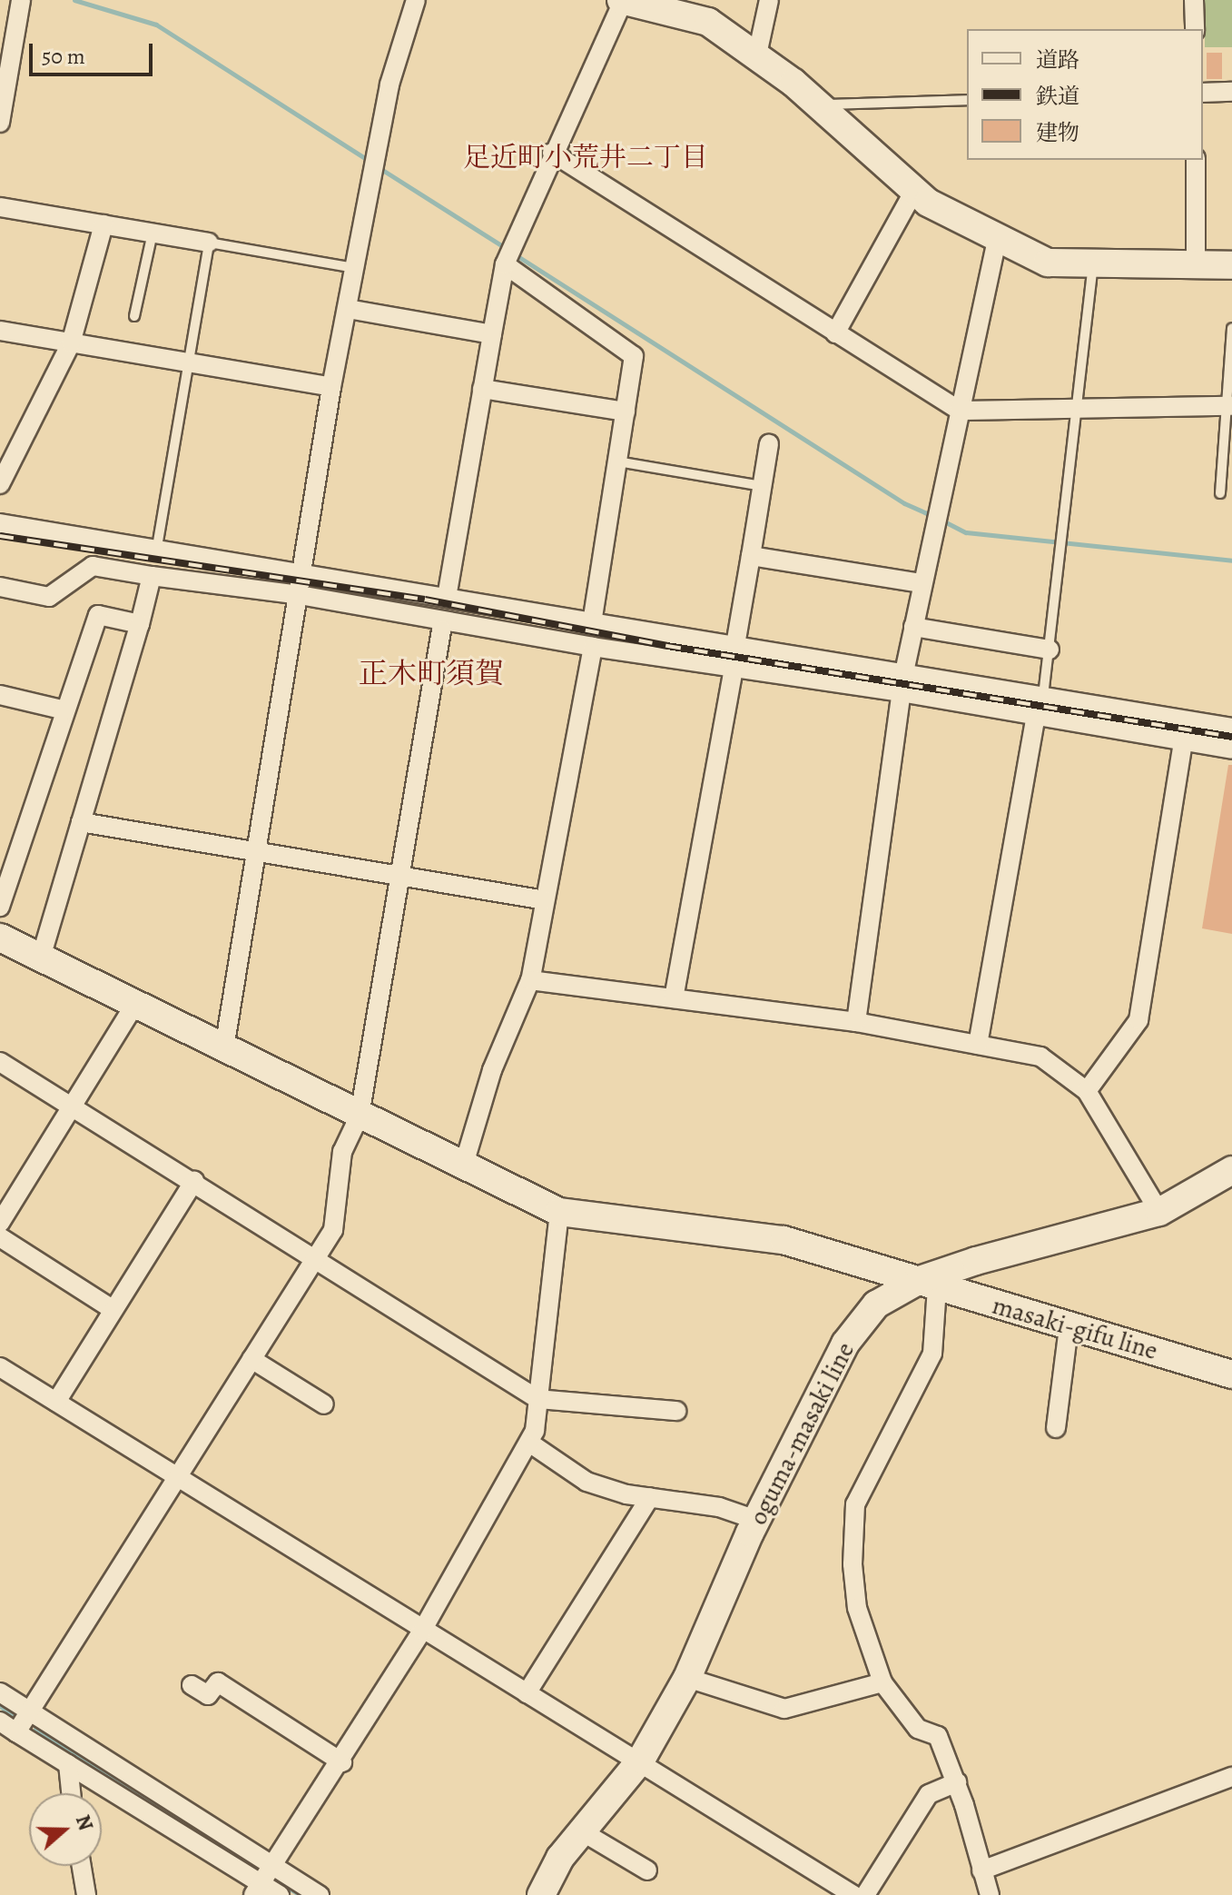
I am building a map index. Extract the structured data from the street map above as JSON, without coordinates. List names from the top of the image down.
{
  "streets": {
    "street": ["masaki-gifu line", "oguma-masaki line"]
  },
  "crossings": [
    ["masaki-gifu line", "oguma-masaki line"]
  ],
  "districts": ["足近町小荒井二丁目", "正木町須賀"],
  "legend": ["道路", "鉄道", "建物"],
  "scale_bar": "50 m",
  "north": "right"
}
